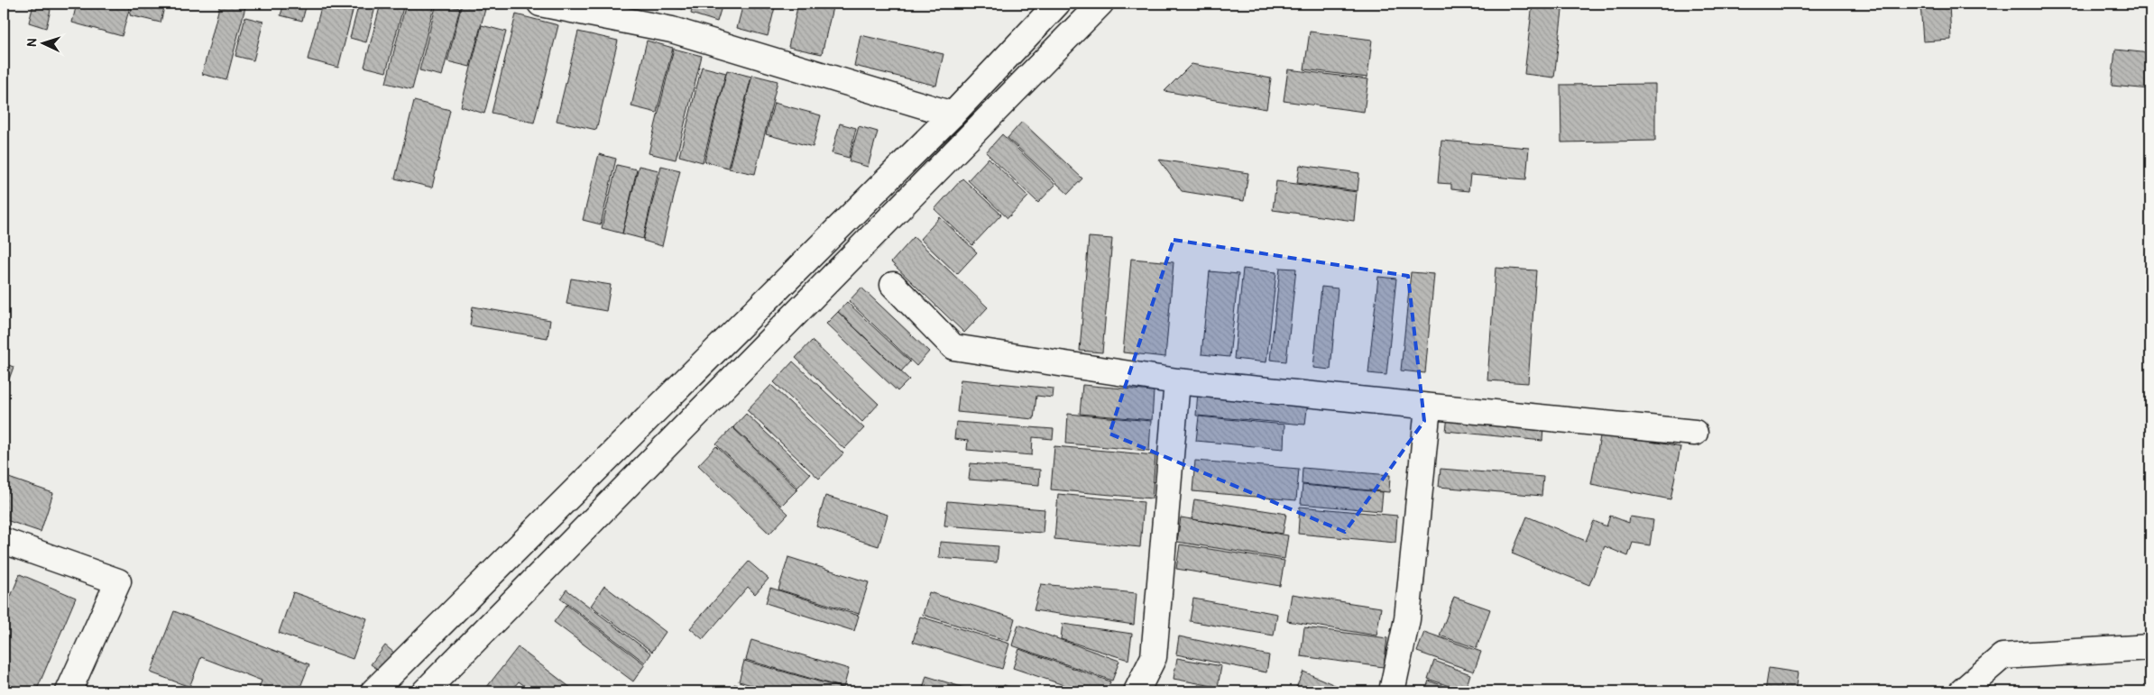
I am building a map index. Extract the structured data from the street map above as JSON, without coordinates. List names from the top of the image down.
{
  "north": "left"
}
